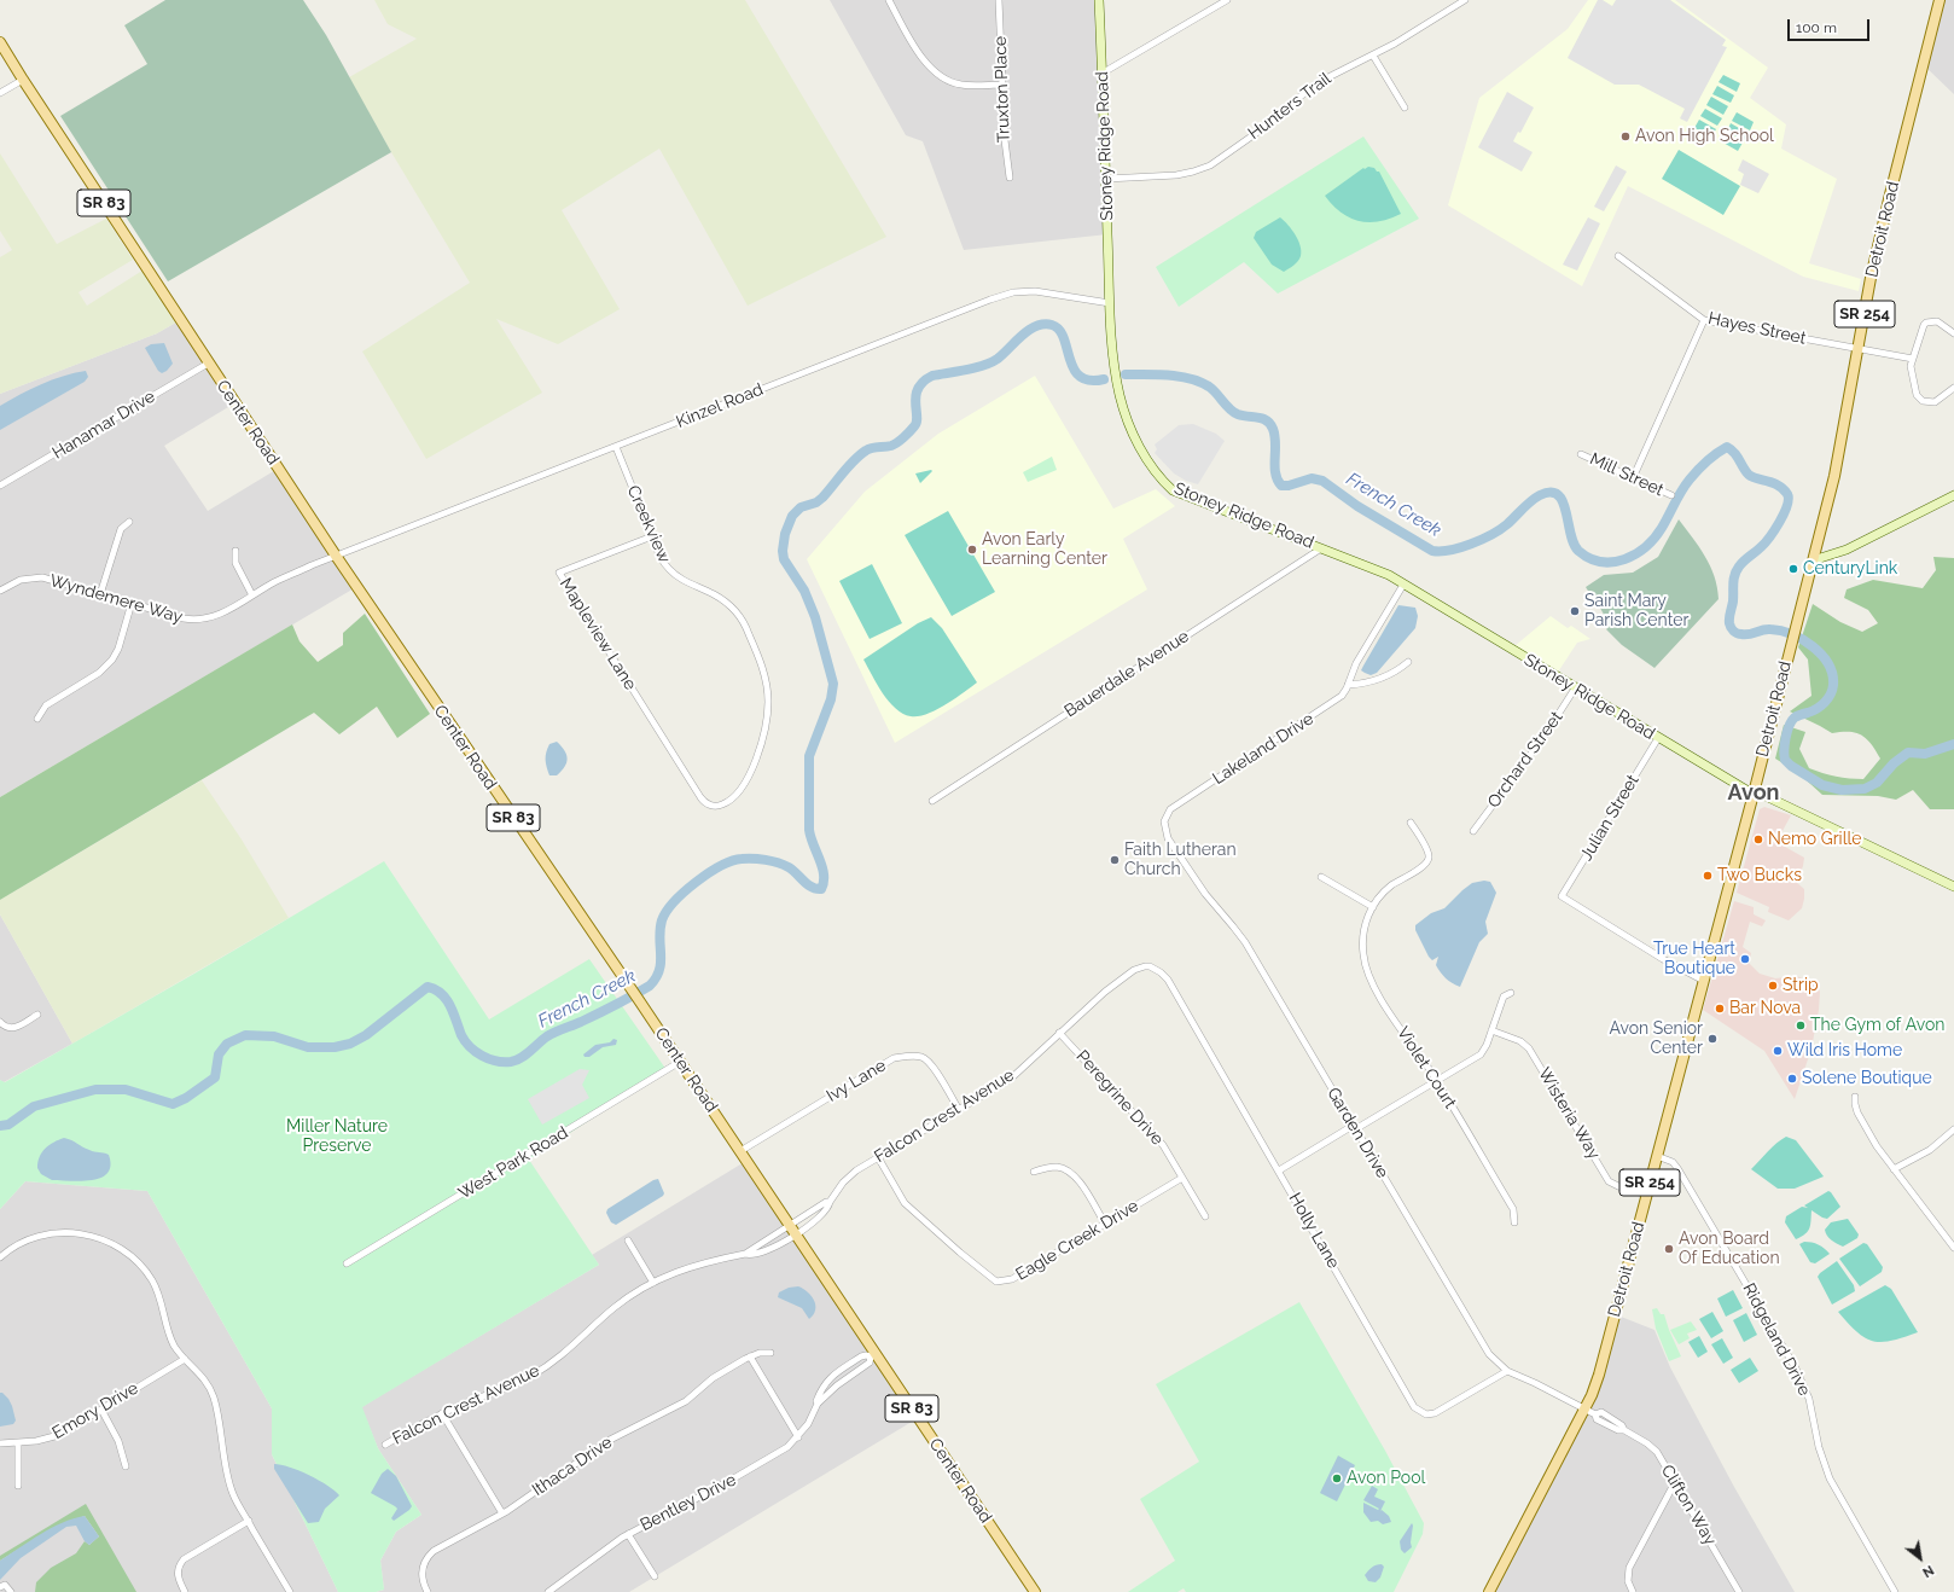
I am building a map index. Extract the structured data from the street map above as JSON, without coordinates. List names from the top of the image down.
{
  "streets": {
    "main road": [
      "SR 83",
      "Detroit Road",
      "SR 254",
      "Center Road"
    ],
    "street": [
      "Truxton Place",
      "Hunters Trail",
      "Stoney Ridge Road",
      "Hayes Street",
      "Kinzel Road",
      "Hanamar Drive",
      "Mill Street",
      "Creekview",
      "Wyndemere Way",
      "Mapleview Lane",
      "Bauerdale Avenue",
      "Lakeland Drive",
      "Orchard Street",
      "Julian Street",
      "Violet Court",
      "Ivy Lane",
      "Peregrine Drive",
      "Wisteria Way",
      "Falcon Crest Avenue",
      "Garden Drive",
      "West Park Road",
      "Holly Lane",
      "Eagle Creek Drive",
      "Ridgeland Drive",
      "Emory Drive",
      "Ithaca Drive",
      "Bentley Drive",
      "Clifton Way"
    ]
  },
  "crossings": [
    ["Hunters Trail", "Stoney Ridge Road"],
    ["Stoney Ridge Road", "Detroit Road"],
    ["Stoney Ridge Road", "Kinzel Road"],
    ["Stoney Ridge Road", "Bauerdale Avenue"],
    ["Stoney Ridge Road", "Lakeland Drive"],
    ["Stoney Ridge Road", "Orchard Street"],
    ["Stoney Ridge Road", "Julian Street"],
    ["Detroit Road", "Hayes Street"],
    ["Detroit Road", "Julian Street"],
    ["Detroit Road", "Wisteria Way"],
    ["Detroit Road", "Garden Drive"],
    ["Detroit Road", "Ridgeland Drive"],
    ["Detroit Road", "Clifton Way"],
    ["Kinzel Road", "Center Road"],
    ["Kinzel Road", "Creekview"],
    ["Kinzel Road", "Wyndemere Way"],
    ["Center Road", "Hanamar Drive"],
    ["Center Road", "Wyndemere Way"],
    ["Center Road", "Ivy Lane"],
    ["Center Road", "Falcon Crest Avenue"],
    ["Center Road", "West Park Road"],
    ["Center Road", "Bentley Drive"],
    ["Creekview", "Mapleview Lane"],
    ["Lakeland Drive", "Garden Drive"],
    ["Ivy Lane", "Falcon Crest Avenue"],
    ["Peregrine Drive", "Falcon Crest Avenue"],
    ["Peregrine Drive", "Eagle Creek Drive"],
    ["Falcon Crest Avenue", "Holly Lane"],
    ["Falcon Crest Avenue", "Eagle Creek Drive"],
    ["Garden Drive", "Holly Lane"],
    ["Garden Drive", "Clifton Way"]
  ],
  "districts": ["Avon"],
  "water": ["French Creek"],
  "parks": ["Miller Nature Preserve"],
  "places": [
    "Avon High School",
    "Avon Early Learning Center",
    "CenturyLink",
    "Saint Mary Parish Center",
    "Nemo Grille",
    "Faith Lutheran Church",
    "Two Bucks",
    "True Heart Boutique",
    "Strip",
    "Bar Nova",
    "The Gym of Avon",
    "Avon Senior Center",
    "Wild Iris Home",
    "Solene Boutique",
    "Avon Board Of Education",
    "Avon Pool"
  ],
  "scale_bar": "100 m",
  "north": "bottom right"
}
